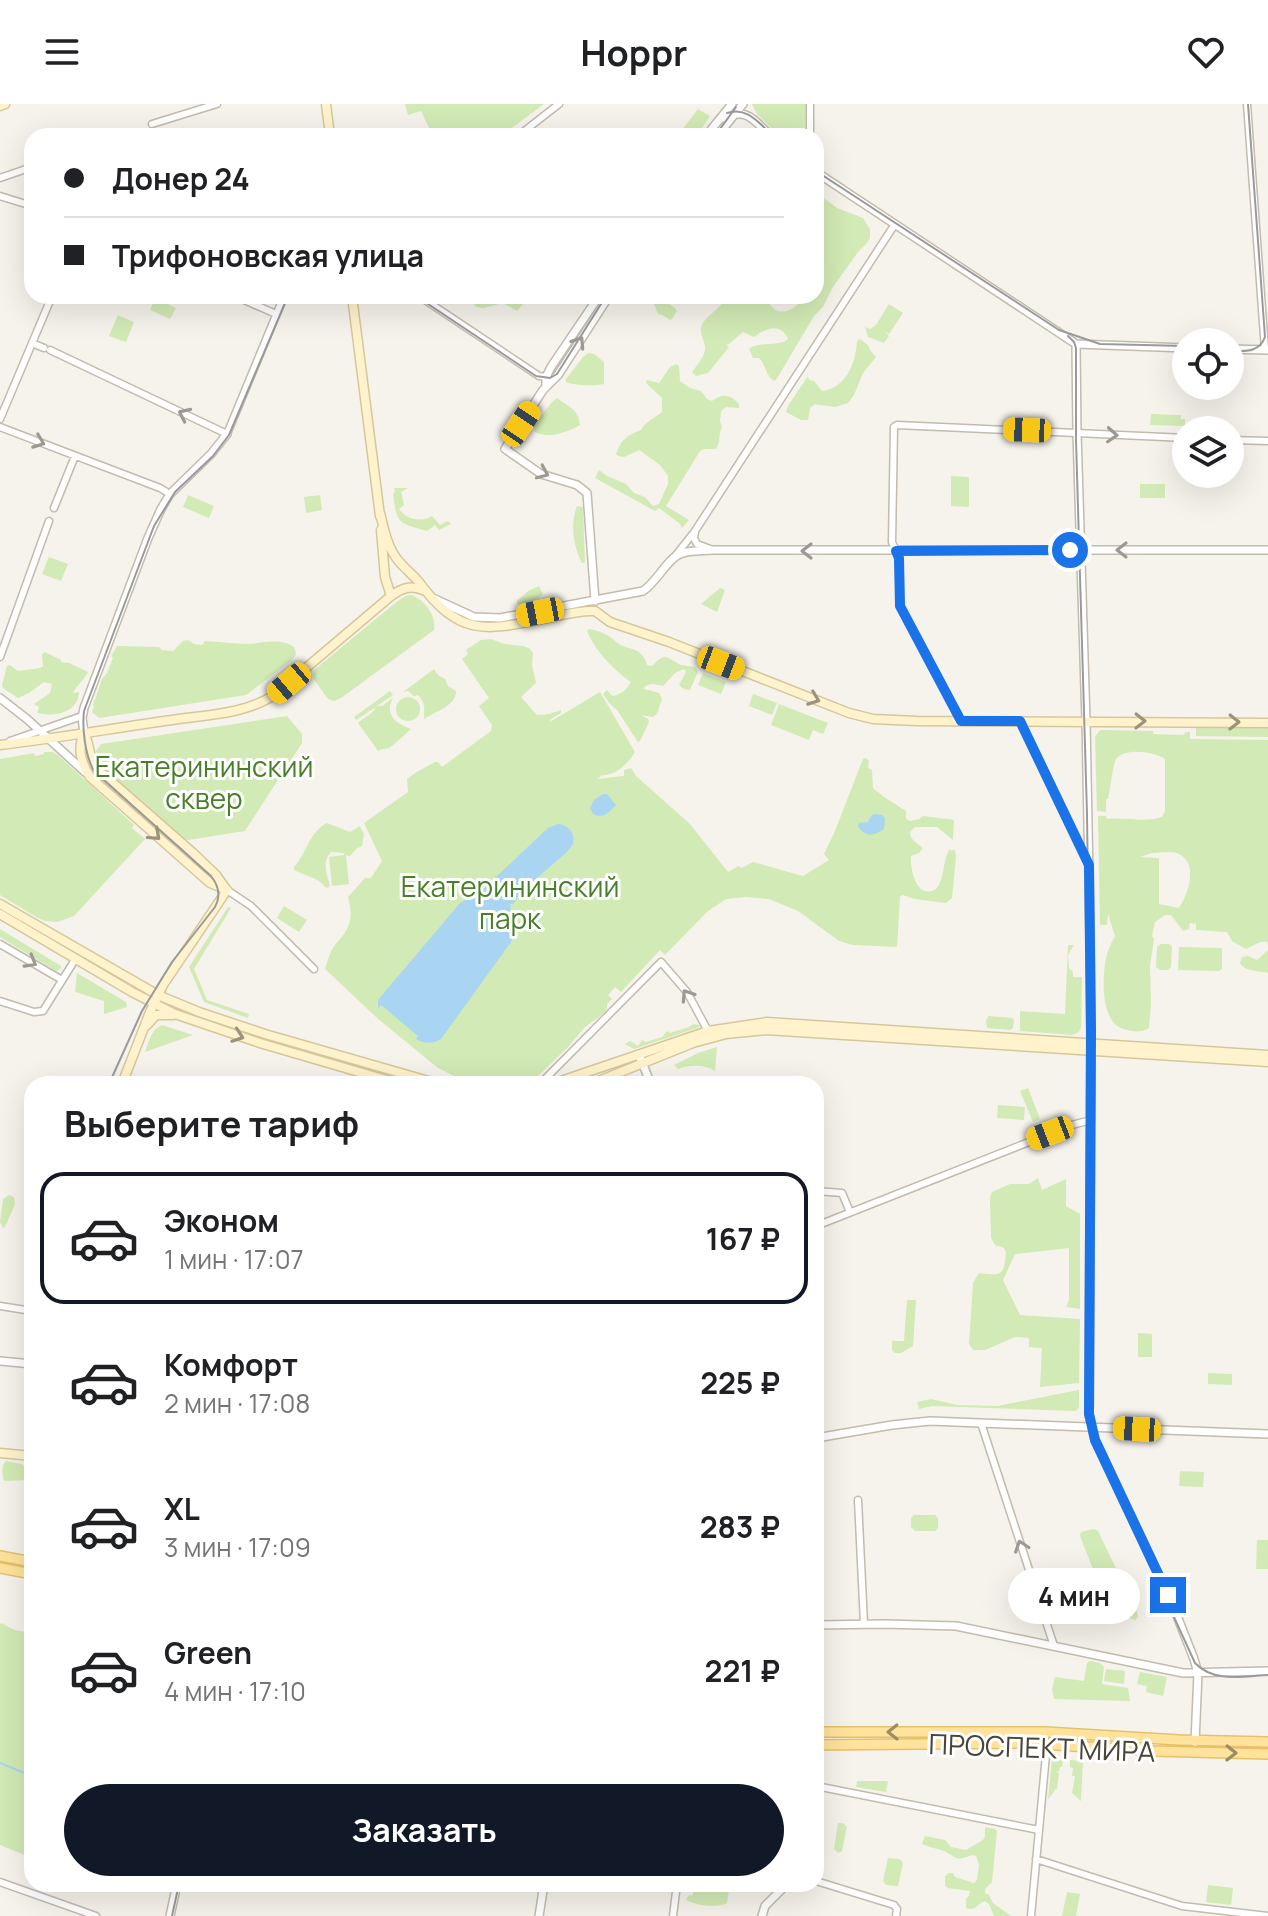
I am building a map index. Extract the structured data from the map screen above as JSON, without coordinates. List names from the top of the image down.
{
  "streets": {
    "main road": ["ПРОСПЕКТ МИРА"]
  },
  "parks": ["Екатерининский сквер", "Екатерининский парк"],
  "page": {
    "header": "Hoppr",
    "banner": ["Донер 24", "Трифоновская улица"],
    "heading": "Выберите тариф",
    "list": [
      {
        "name": "Эконом",
        "note": "1 мин · 17:07",
        "value": "167 ₽"
      },
      {
        "name": "Комфорт",
        "note": "2 мин · 17:08",
        "value": "225 ₽"
      },
      {
        "name": "XL",
        "note": "3 мин · 17:09",
        "value": "283 ₽"
      },
      {
        "name": "Green",
        "note": "4 мин · 17:10",
        "value": "221 ₽"
      }
    ],
    "bubble": "4 мин",
    "buttons": "Заказать"
  }
}
